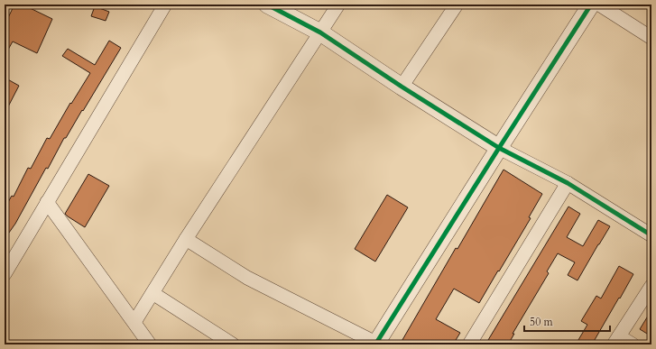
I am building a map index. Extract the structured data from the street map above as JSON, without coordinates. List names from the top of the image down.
{
  "scale_bar": "50 m"
}
